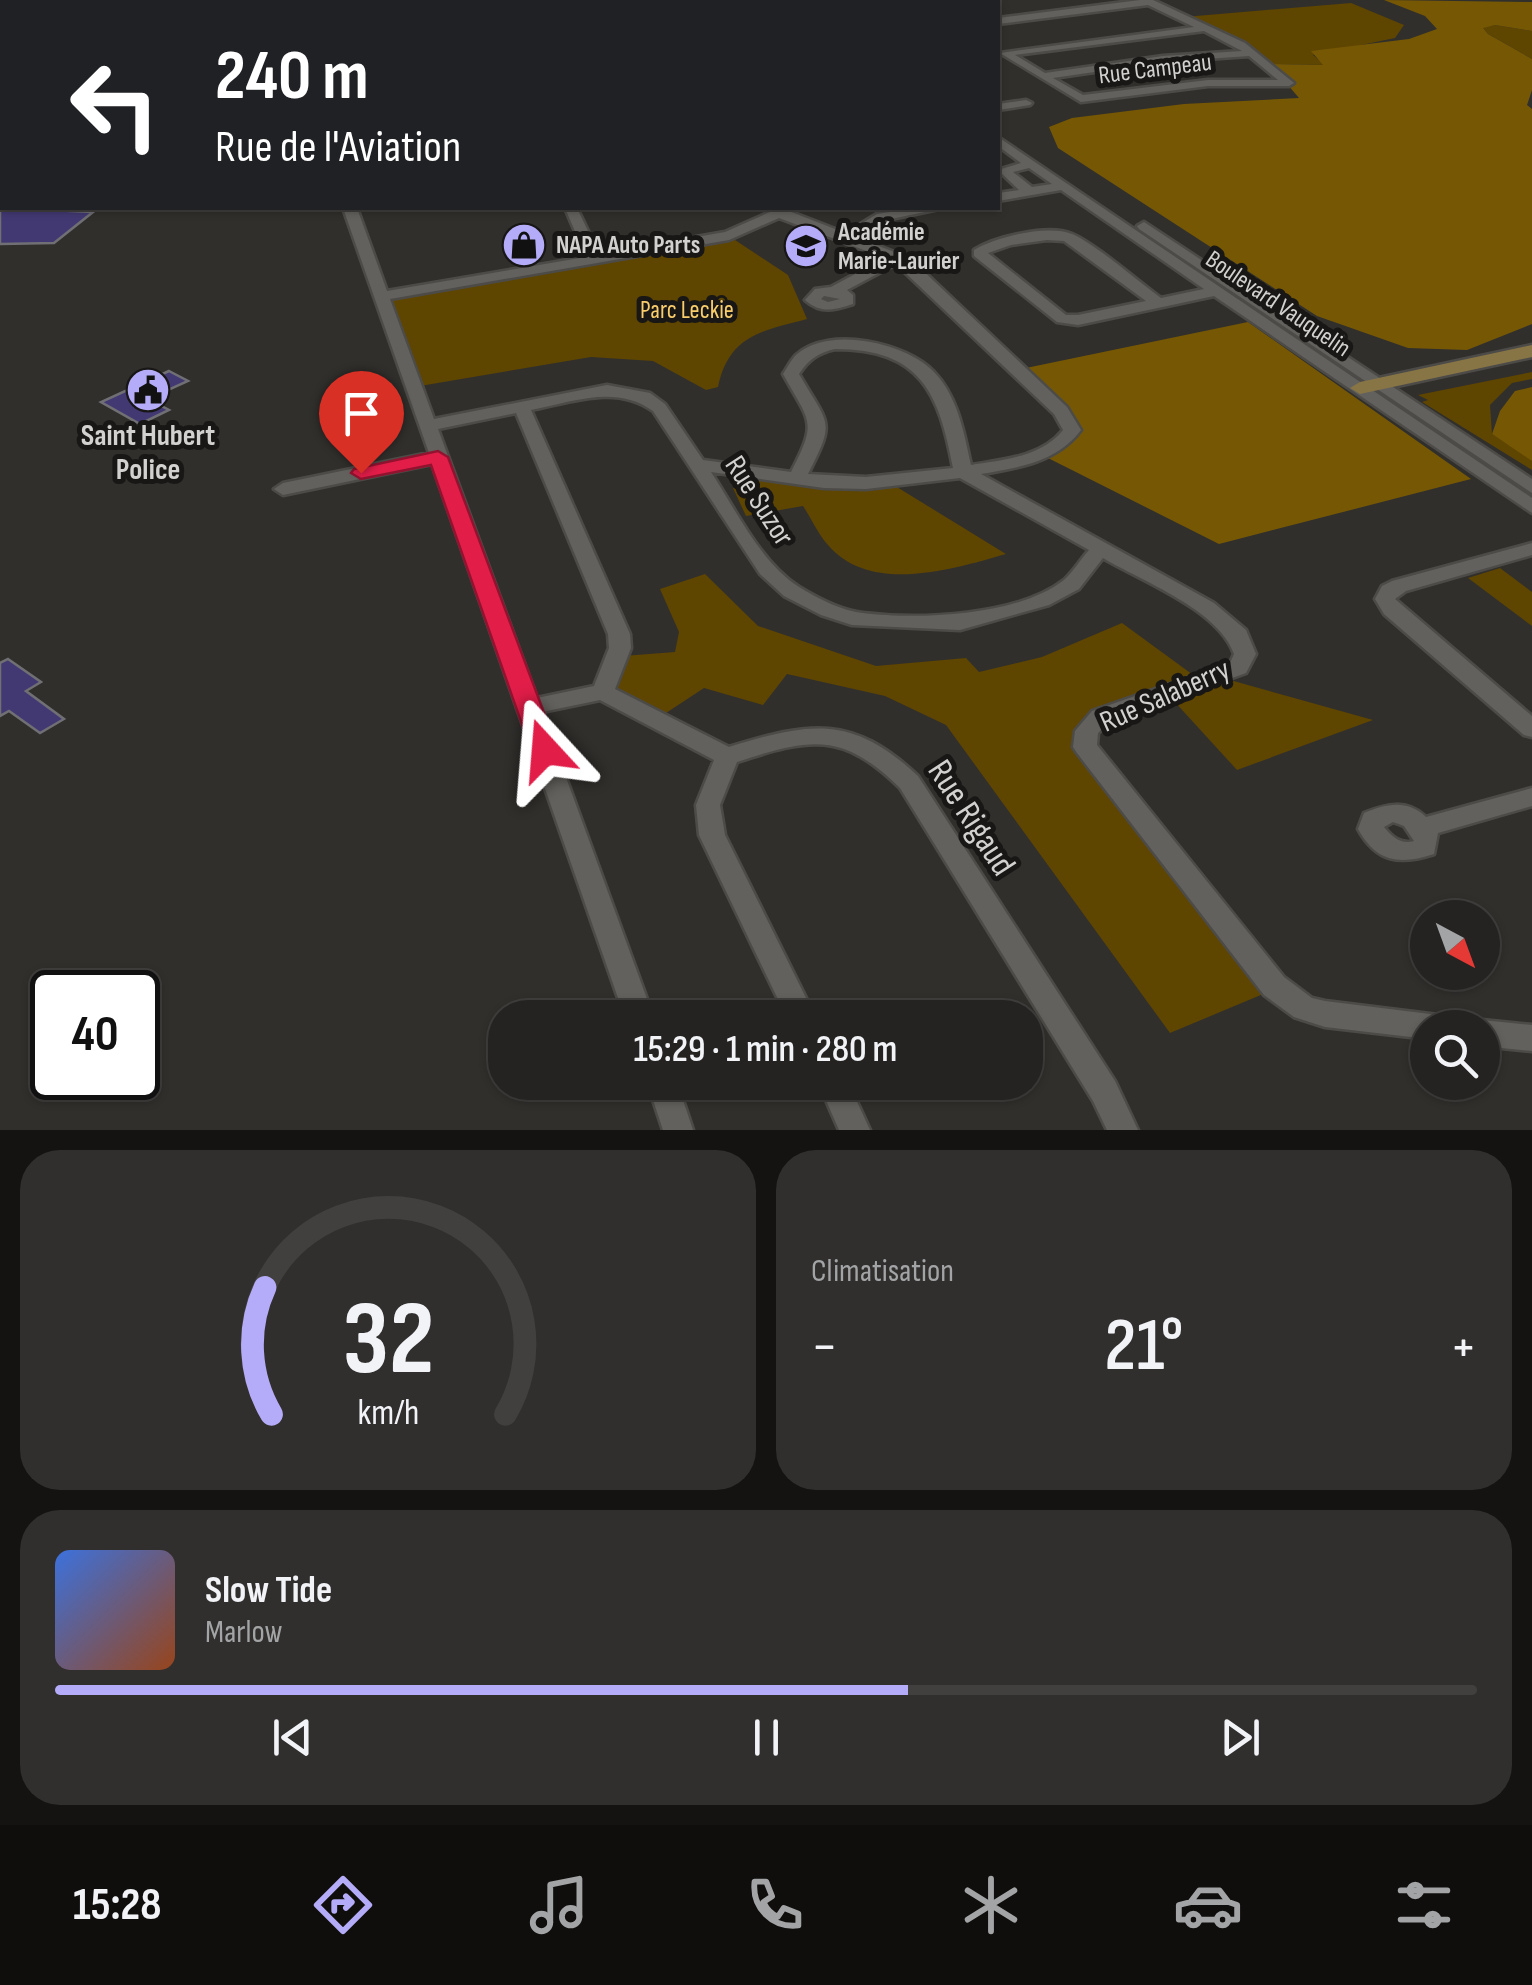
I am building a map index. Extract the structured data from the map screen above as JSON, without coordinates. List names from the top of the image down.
{
  "streets": {
    "street": [
      "Rue Campeau",
      "Boulevard Vauquelin",
      "Rue Suzor",
      "Rue Salaberry",
      "Rue Rigaud"
    ]
  },
  "crossings": [
    ["Rue Suzor", "Rue Salaberry"]
  ],
  "parks": ["Parc Leckie"],
  "places": {
    "shop": ["NAPA Auto Parts"],
    "school or university": ["Académie Marie-Laurier"],
    "public building": ["Saint Hubert Police"]
  },
  "north": "bottom right",
  "page": {
    "turn": ["240 m", "Rue de l'Aviation"],
    "limit": "40",
    "trip": "15:29 · 1 min · 280 m",
    "tile": "Climatisation",
    "heat": ["−", "21°", "+"],
    "song": ["Slow Tide", "Marlow"],
    "tabs": "15:28",
    "gauge": ["32", "km/h"]
  }
}
